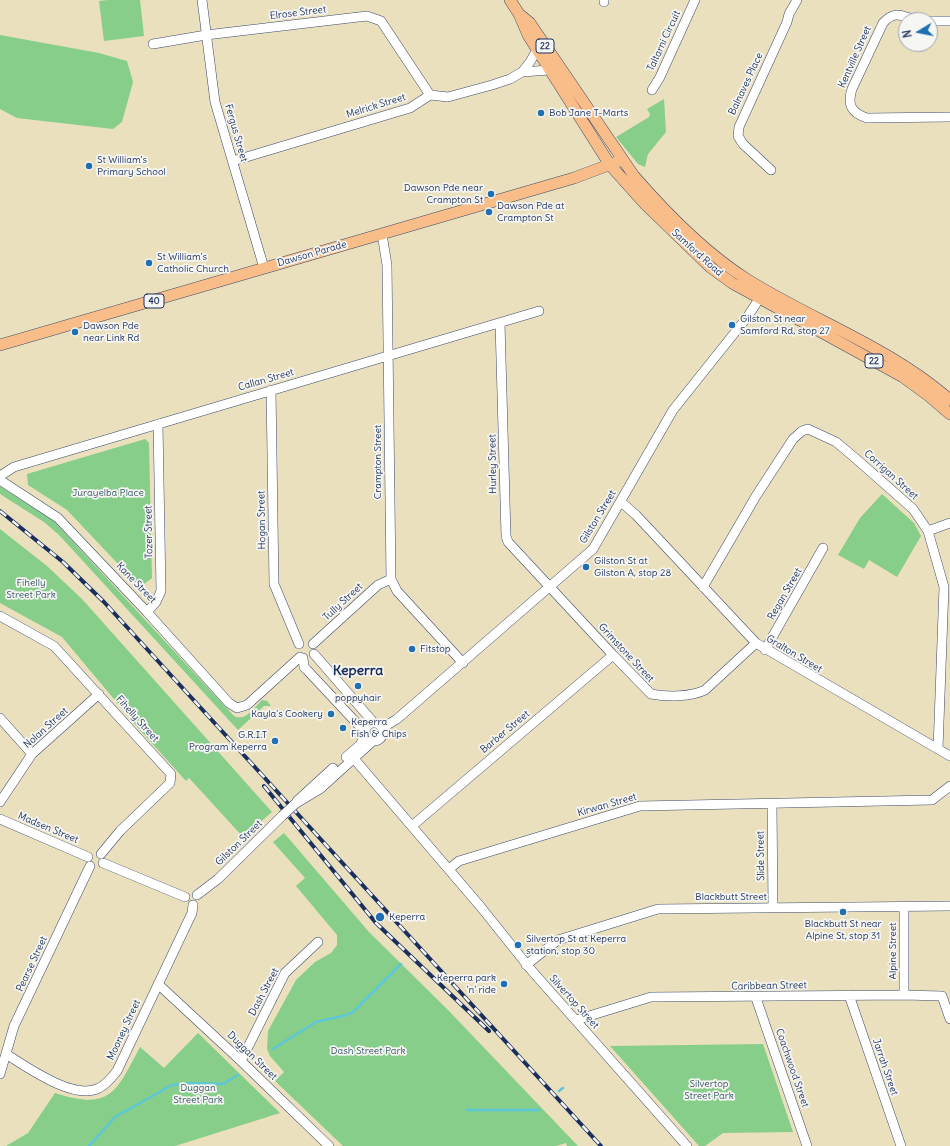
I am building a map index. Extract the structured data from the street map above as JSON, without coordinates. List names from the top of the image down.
{
  "streets": {
    "main road": [
      "22",
      "Samford Road",
      "Dawson Parade",
      "40"
    ],
    "street": [
      "Elrose Street",
      "Taltarni Circuit",
      "Kentville Street",
      "Balnaves Place",
      "Melrick Street",
      "Fergus Street",
      "Callan Street",
      "Crampton Street",
      "Hurley Street",
      "Corrigan Street",
      "Gilston Street",
      "Hogan Street",
      "Tozer Street",
      "Kane Street",
      "Regan Street",
      "Tully Street",
      "Grimstone Street",
      "Gralton Street",
      "Fihelly Street",
      "Nolan Street",
      "Barber Street",
      "Kirwan Street",
      "Madsen Street",
      "Slide Street",
      "Blackbutt Street",
      "Alpine Street",
      "Pearse Street",
      "Caribbean Street",
      "Dash Street",
      "Silvertop Street",
      "Mooney Street",
      "Duggan Street",
      "Jarrah Street",
      "Coachwood Street"
    ]
  },
  "crossings": [
    ["Elrose Street", "Melrick Street"],
    ["Elrose Street", "Fergus Street"],
    ["Melrick Street", "Fergus Street"],
    ["Fergus Street", "Dawson Parade"],
    ["Samford Road", "Dawson Parade"],
    ["Samford Road", "Gilston Street"],
    ["Dawson Parade", "Crampton Street"],
    ["Callan Street", "Crampton Street"],
    ["Callan Street", "Hurley Street"],
    ["Callan Street", "Hogan Street"],
    ["Callan Street", "Tozer Street"],
    ["Crampton Street", "Tully Street"],
    ["Hurley Street", "Gilston Street"],
    ["Hurley Street", "Grimstone Street"],
    ["Corrigan Street", "Gralton Street"],
    ["Gilston Street", "Grimstone Street"],
    ["Gilston Street", "Gralton Street"],
    ["Gilston Street", "Mooney Street"],
    ["Hogan Street", "Kane Street"],
    ["Hogan Street", "Tully Street"],
    ["Tozer Street", "Kane Street"],
    ["Kane Street", "Tully Street"],
    ["Regan Street", "Gralton Street"],
    ["Grimstone Street", "Gralton Street"],
    ["Grimstone Street", "Barber Street"],
    ["Fihelly Street", "Nolan Street"],
    ["Kirwan Street", "Slide Street"],
    ["Kirwan Street", "Silvertop Street"],
    ["Madsen Street", "Pearse Street"],
    ["Slide Street", "Blackbutt Street"],
    ["Blackbutt Street", "Alpine Street"],
    ["Blackbutt Street", "Silvertop Street"],
    ["Alpine Street", "Caribbean Street"],
    ["Pearse Street", "Mooney Street"],
    ["Caribbean Street", "Silvertop Street"],
    ["Caribbean Street", "Jarrah Street"],
    ["Caribbean Street", "Coachwood Street"],
    ["Dash Street", "Duggan Street"],
    ["Mooney Street", "Duggan Street"]
  ],
  "districts": ["Keperra"],
  "parks": [
    "Jurayelba Place",
    "Fihelly Street Park",
    "Dash Street Park",
    "Silvertop Street Park",
    "Duggan Street Park"
  ],
  "places": [
    "Bob Jane T-Marts",
    "St William's Primary School",
    "Dawson Pde near Crampton St",
    "Dawson Pde at Crampton St",
    "St William's Catholic Church",
    "Gilston St near Samford Rd, stop 27",
    "Dawson Pde near Link Rd",
    "Gilston St at Gilston A, stop 28",
    "Fitstop",
    "poppyhair",
    "Kayla's Cookery",
    "Keperra Fish & Chips",
    "G.R.I.T Program Keperra",
    "Blackbutt St near Alpine St, stop 31",
    "Keperra",
    "Silvertop St at Keperra station, stop 30",
    "Keperra park 'n' ride"
  ],
  "north": "left"
}
